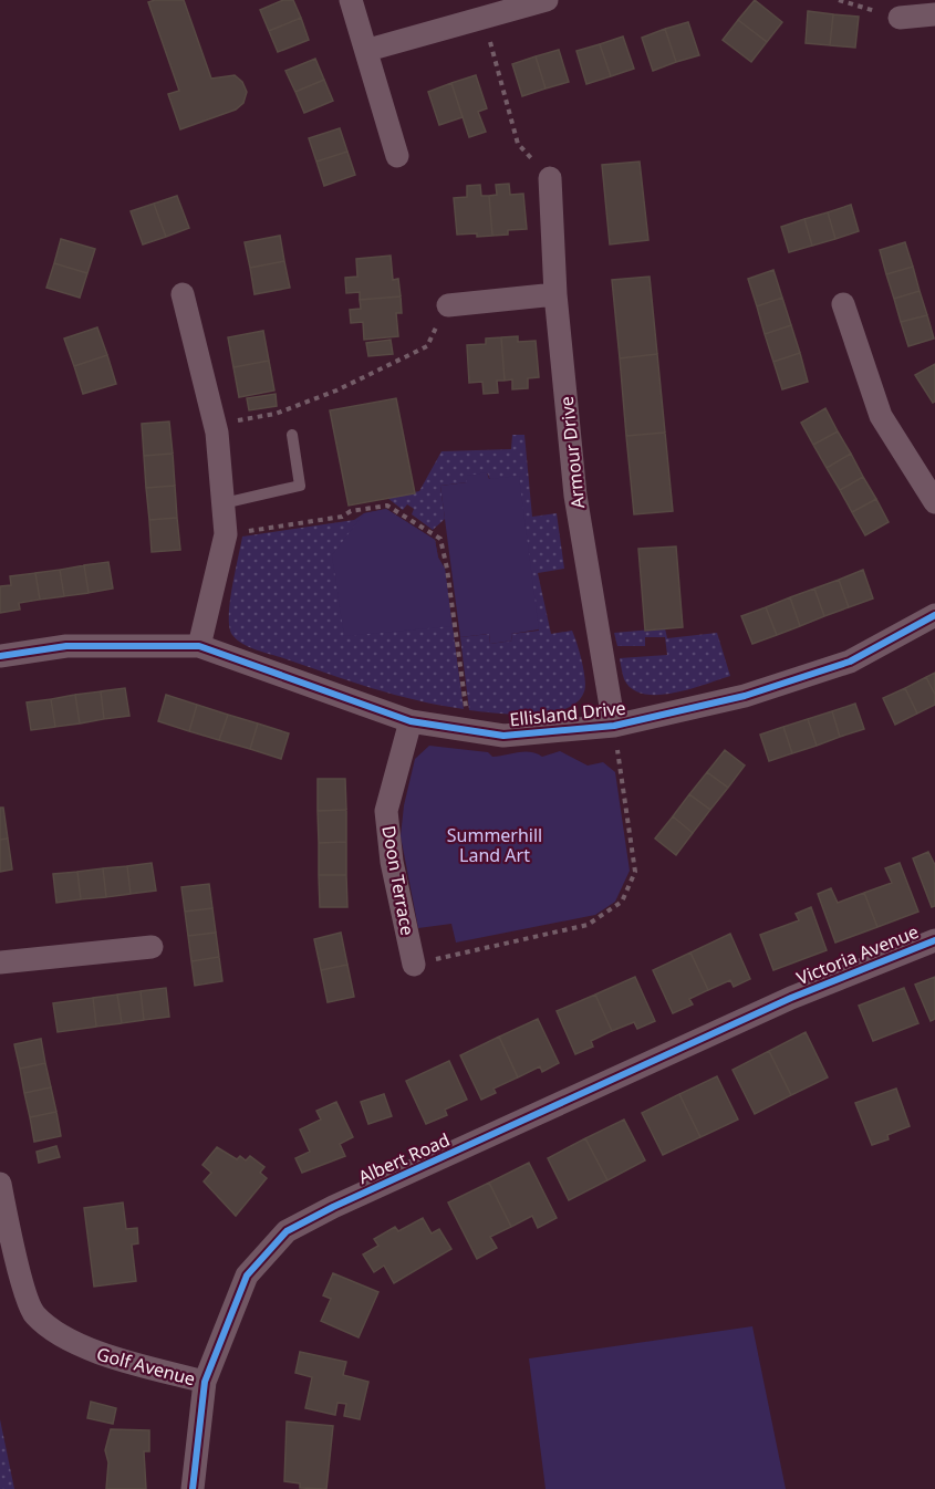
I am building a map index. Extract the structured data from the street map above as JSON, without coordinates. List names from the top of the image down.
{
  "streets": {
    "street": [
      "Armour Drive",
      "Ellisland Drive",
      "Doon Terrace",
      "Victoria Avenue",
      "Albert Road",
      "Golf Avenue"
    ]
  },
  "crossings": [
    ["Armour Drive", "Ellisland Drive"],
    ["Ellisland Drive", "Doon Terrace"],
    ["Victoria Avenue", "Albert Road"],
    ["Albert Road", "Golf Avenue"]
  ],
  "parks": ["Summerhill Land Art"]
}
